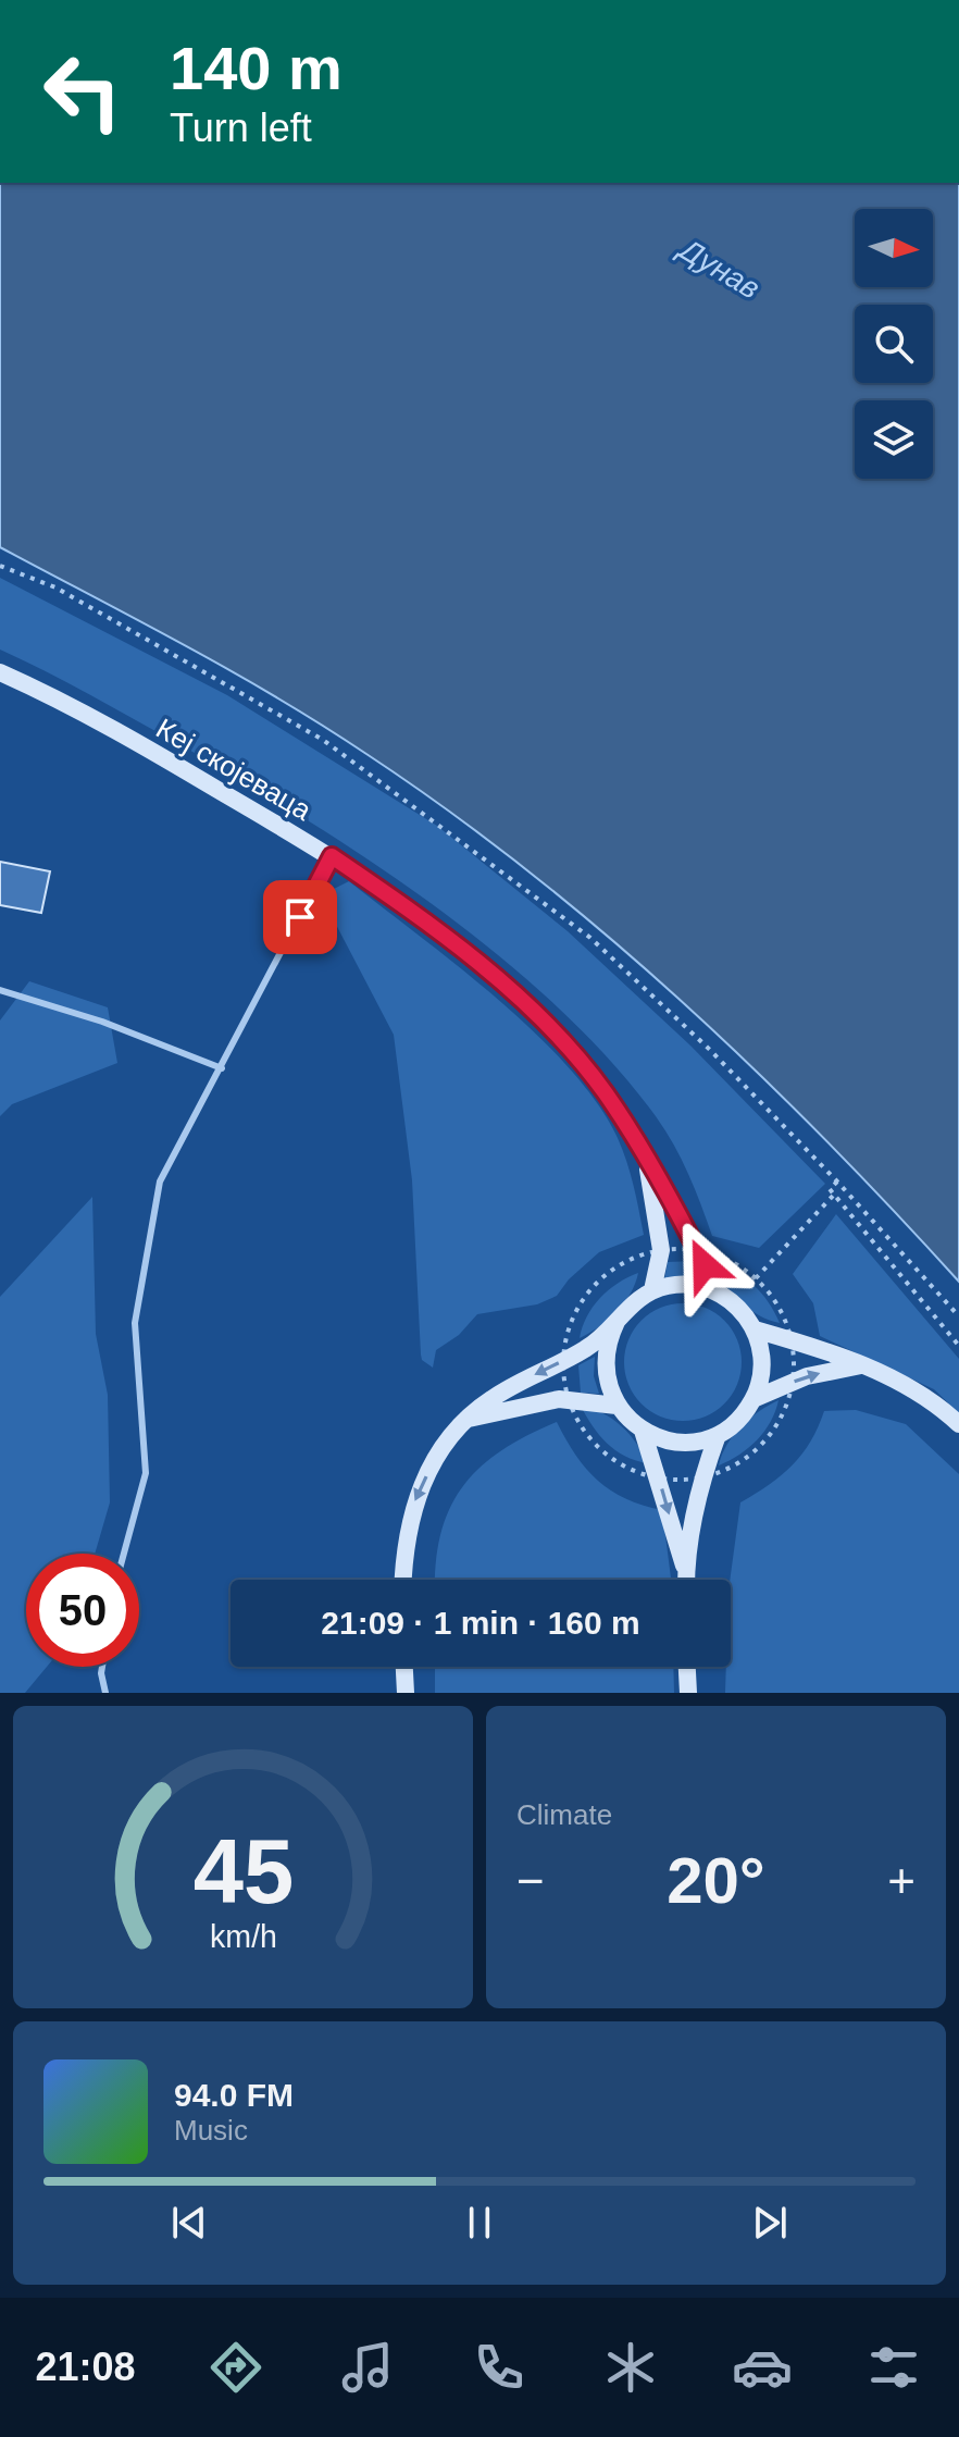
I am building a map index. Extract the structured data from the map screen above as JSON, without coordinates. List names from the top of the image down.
{
  "streets": {
    "main road": ["Кеј скојеваца"]
  },
  "water": ["Дунав"],
  "north": "right",
  "page": {
    "turn": ["140 m", "Turn left"],
    "limit": "50",
    "trip": "21:09 · 1 min · 160 m",
    "tile": "Climate",
    "heat": ["−", "20°", "+"],
    "song": ["94.0 FM", "Music"],
    "tabs": "21:08",
    "gauge": ["45", "km/h"]
  }
}
